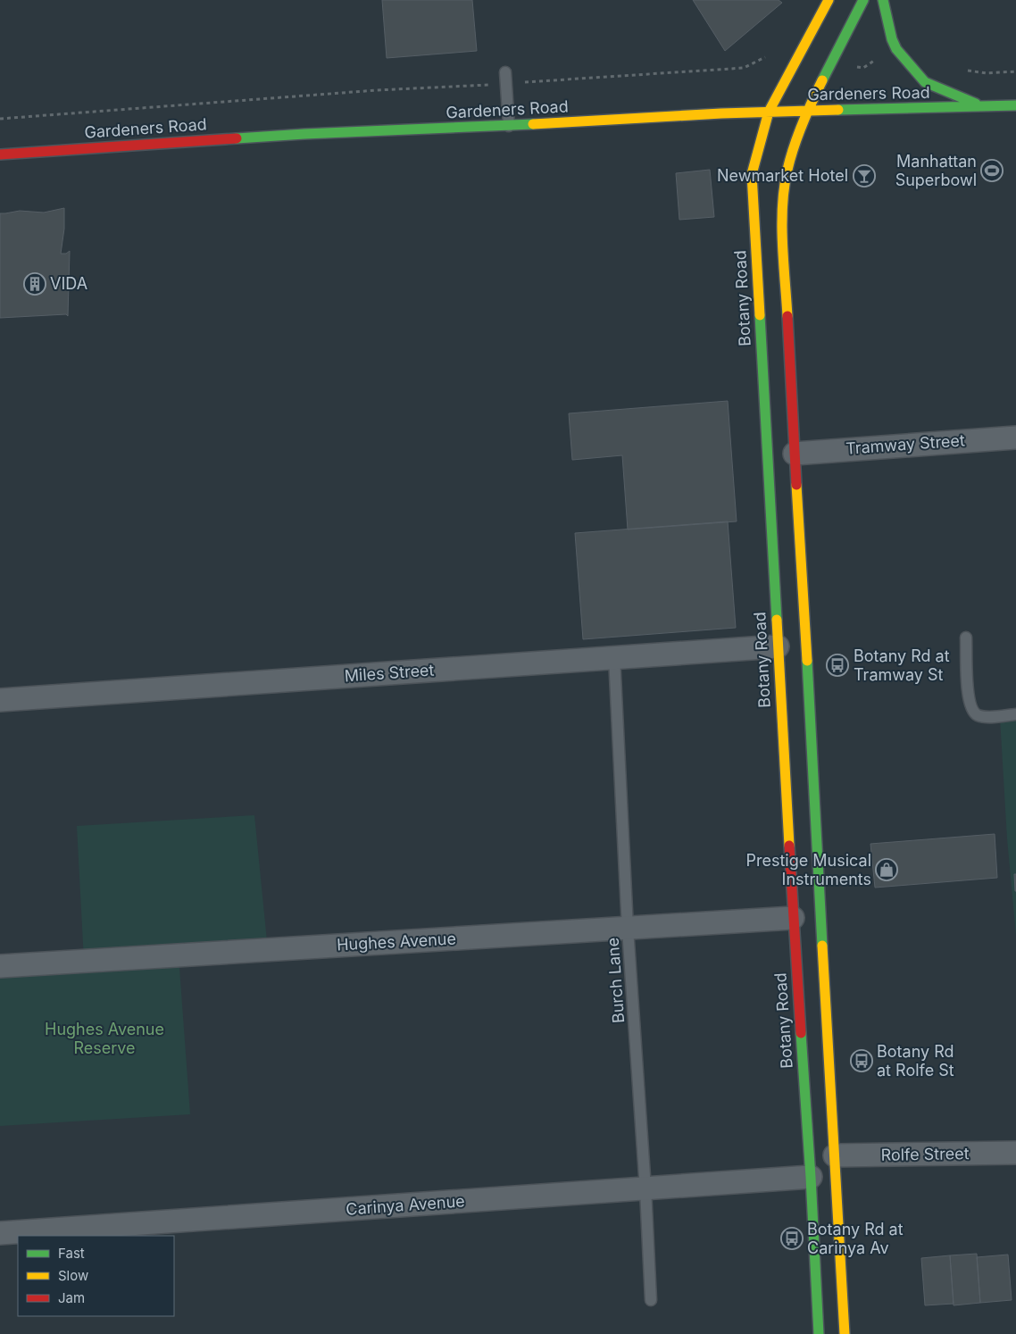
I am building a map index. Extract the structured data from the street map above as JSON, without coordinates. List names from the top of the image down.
{
  "streets": {
    "main road": ["Gardeners Road", "Botany Road"],
    "street": [
      "Tramway Street",
      "Miles Street",
      "Hughes Avenue",
      "Rolfe Street",
      "Carinya Avenue"
    ],
    "lane": ["Burch Lane"]
  },
  "crossings": [
    ["Gardeners Road", "Botany Road"],
    ["Botany Road", "Miles Street"],
    ["Botany Road", "Hughes Avenue"],
    ["Botany Road", "Carinya Avenue"],
    ["Miles Street", "Burch Lane"],
    ["Hughes Avenue", "Burch Lane"],
    ["Burch Lane", "Carinya Avenue"]
  ],
  "parks": ["Hughes Avenue Reserve"],
  "places": {
    "sports": ["Manhattan Superbowl"],
    "bar": ["Newmarket Hotel"],
    "building": ["VIDA"],
    "bus stop": ["Botany Rd at Tramway St", "Botany Rd at Rolfe St", "Botany Rd at Carinya Av"],
    "shop": ["Prestige Musical Instruments"]
  },
  "legend": ["Fast", "Slow", "Jam"]
}
